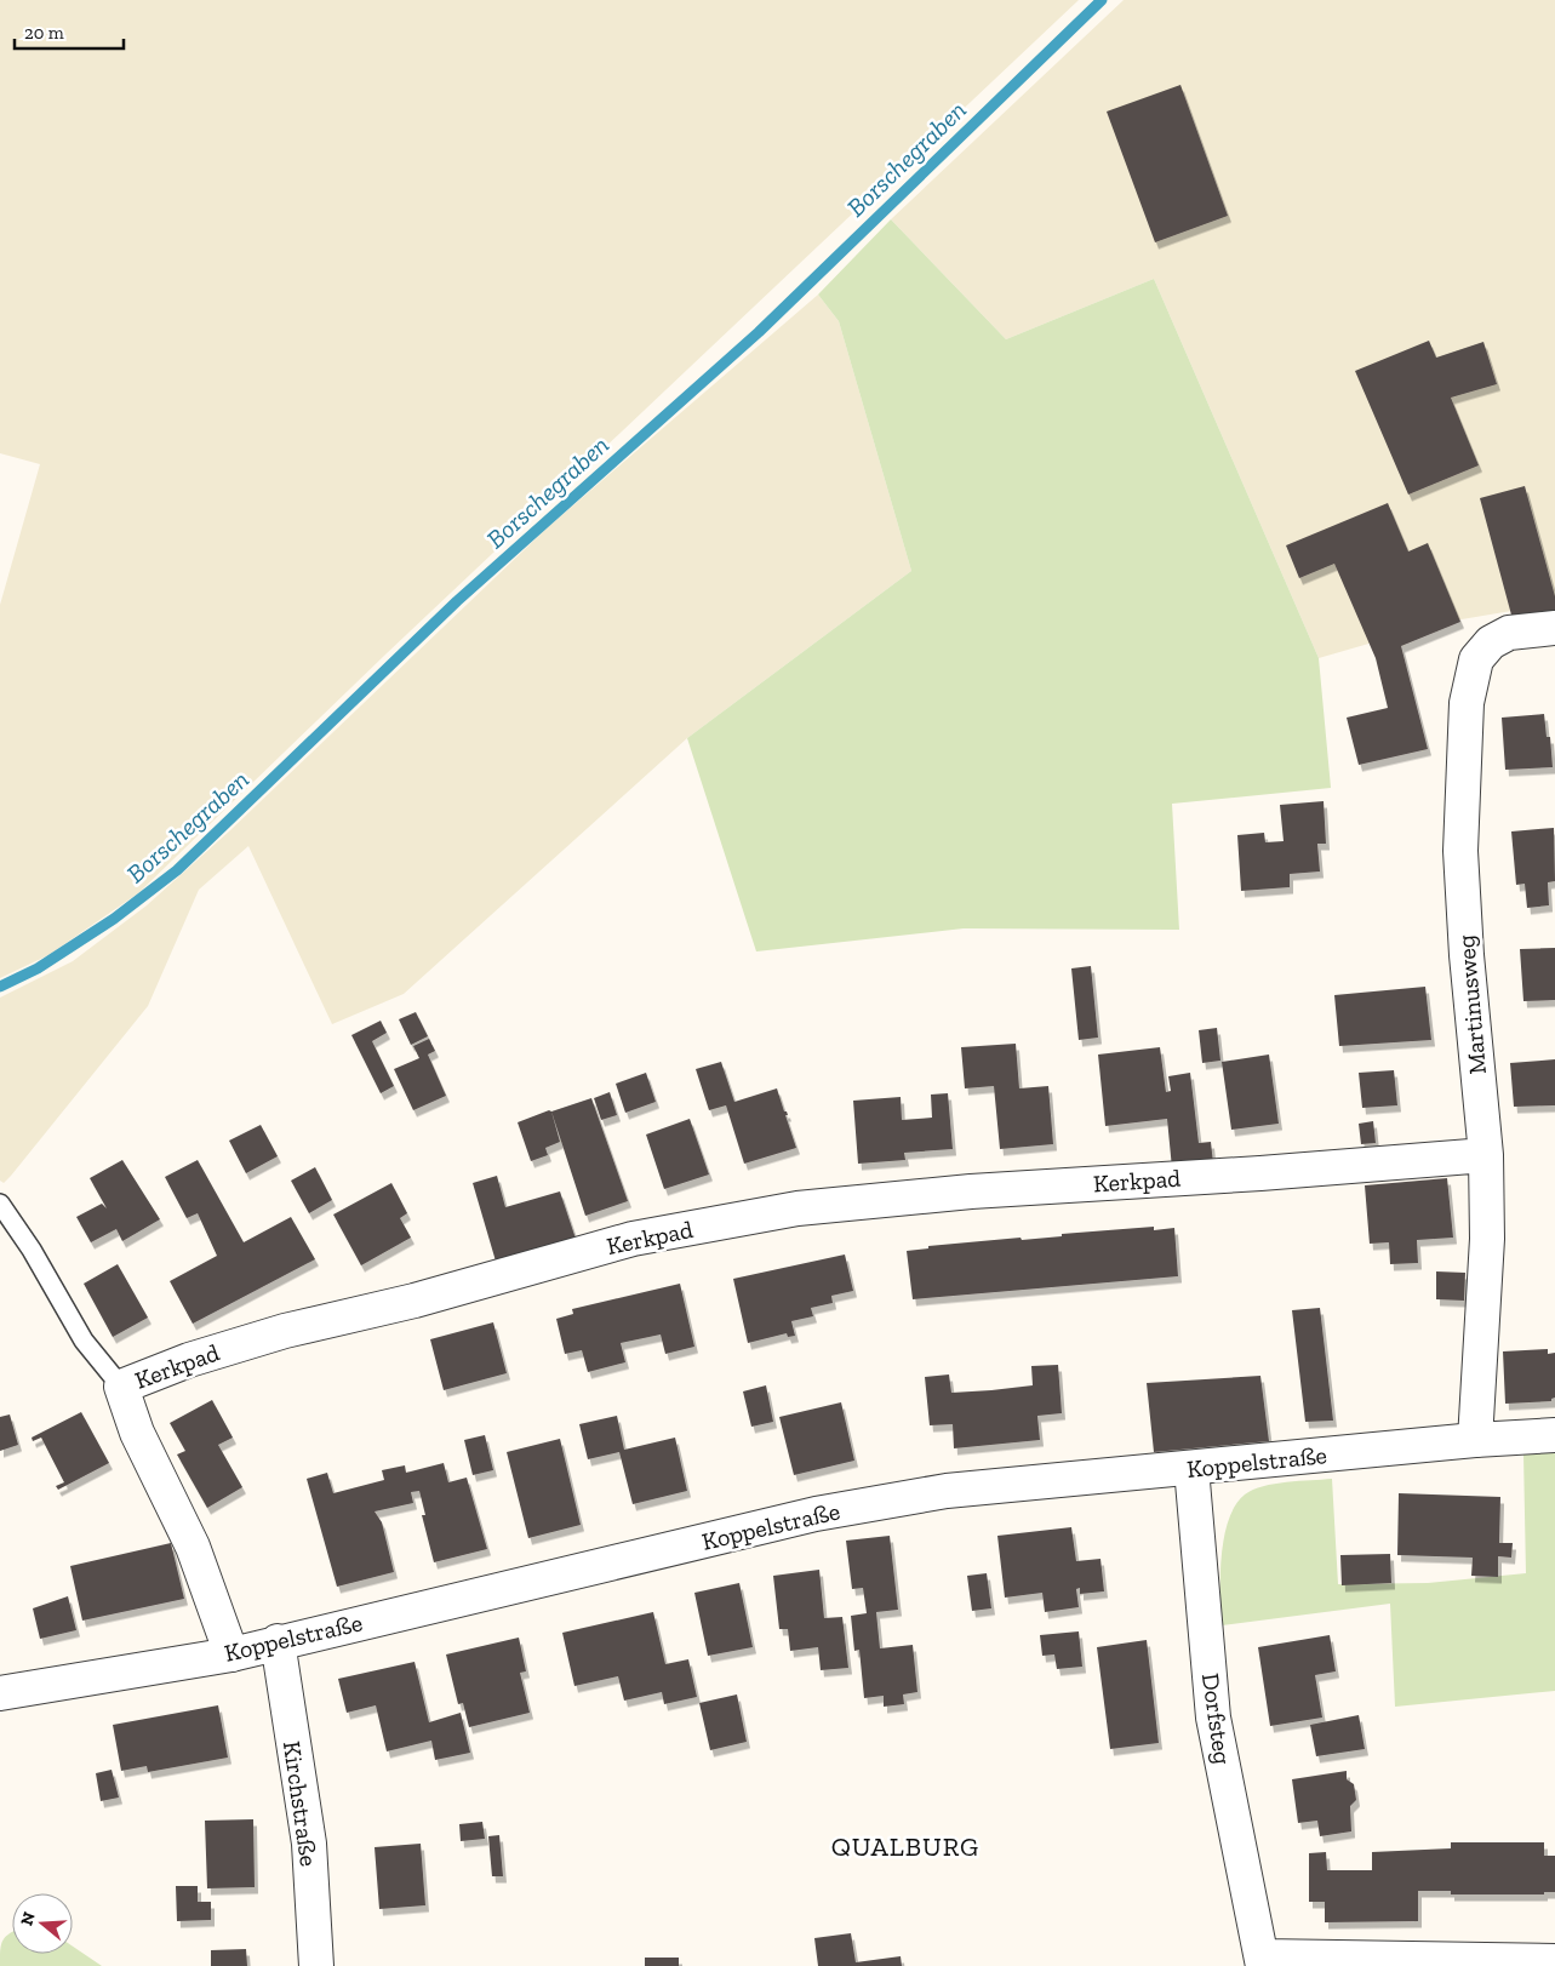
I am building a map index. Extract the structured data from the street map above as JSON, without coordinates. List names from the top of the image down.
{
  "streets": {
    "street": [
      "Martinusweg",
      "Kerkpad",
      "Koppelstraße",
      "Dorfsteg",
      "Kirchstraße"
    ]
  },
  "crossings": [
    ["Martinusweg", "Kerkpad"],
    ["Martinusweg", "Koppelstraße"],
    ["Kerkpad", "Koppelstraße"],
    ["Koppelstraße", "Dorfsteg"],
    ["Koppelstraße", "Kirchstraße"]
  ],
  "districts": ["QUALBURG"],
  "water": ["Borschegraben"],
  "scale_bar": "20 m",
  "north": "left"
}
